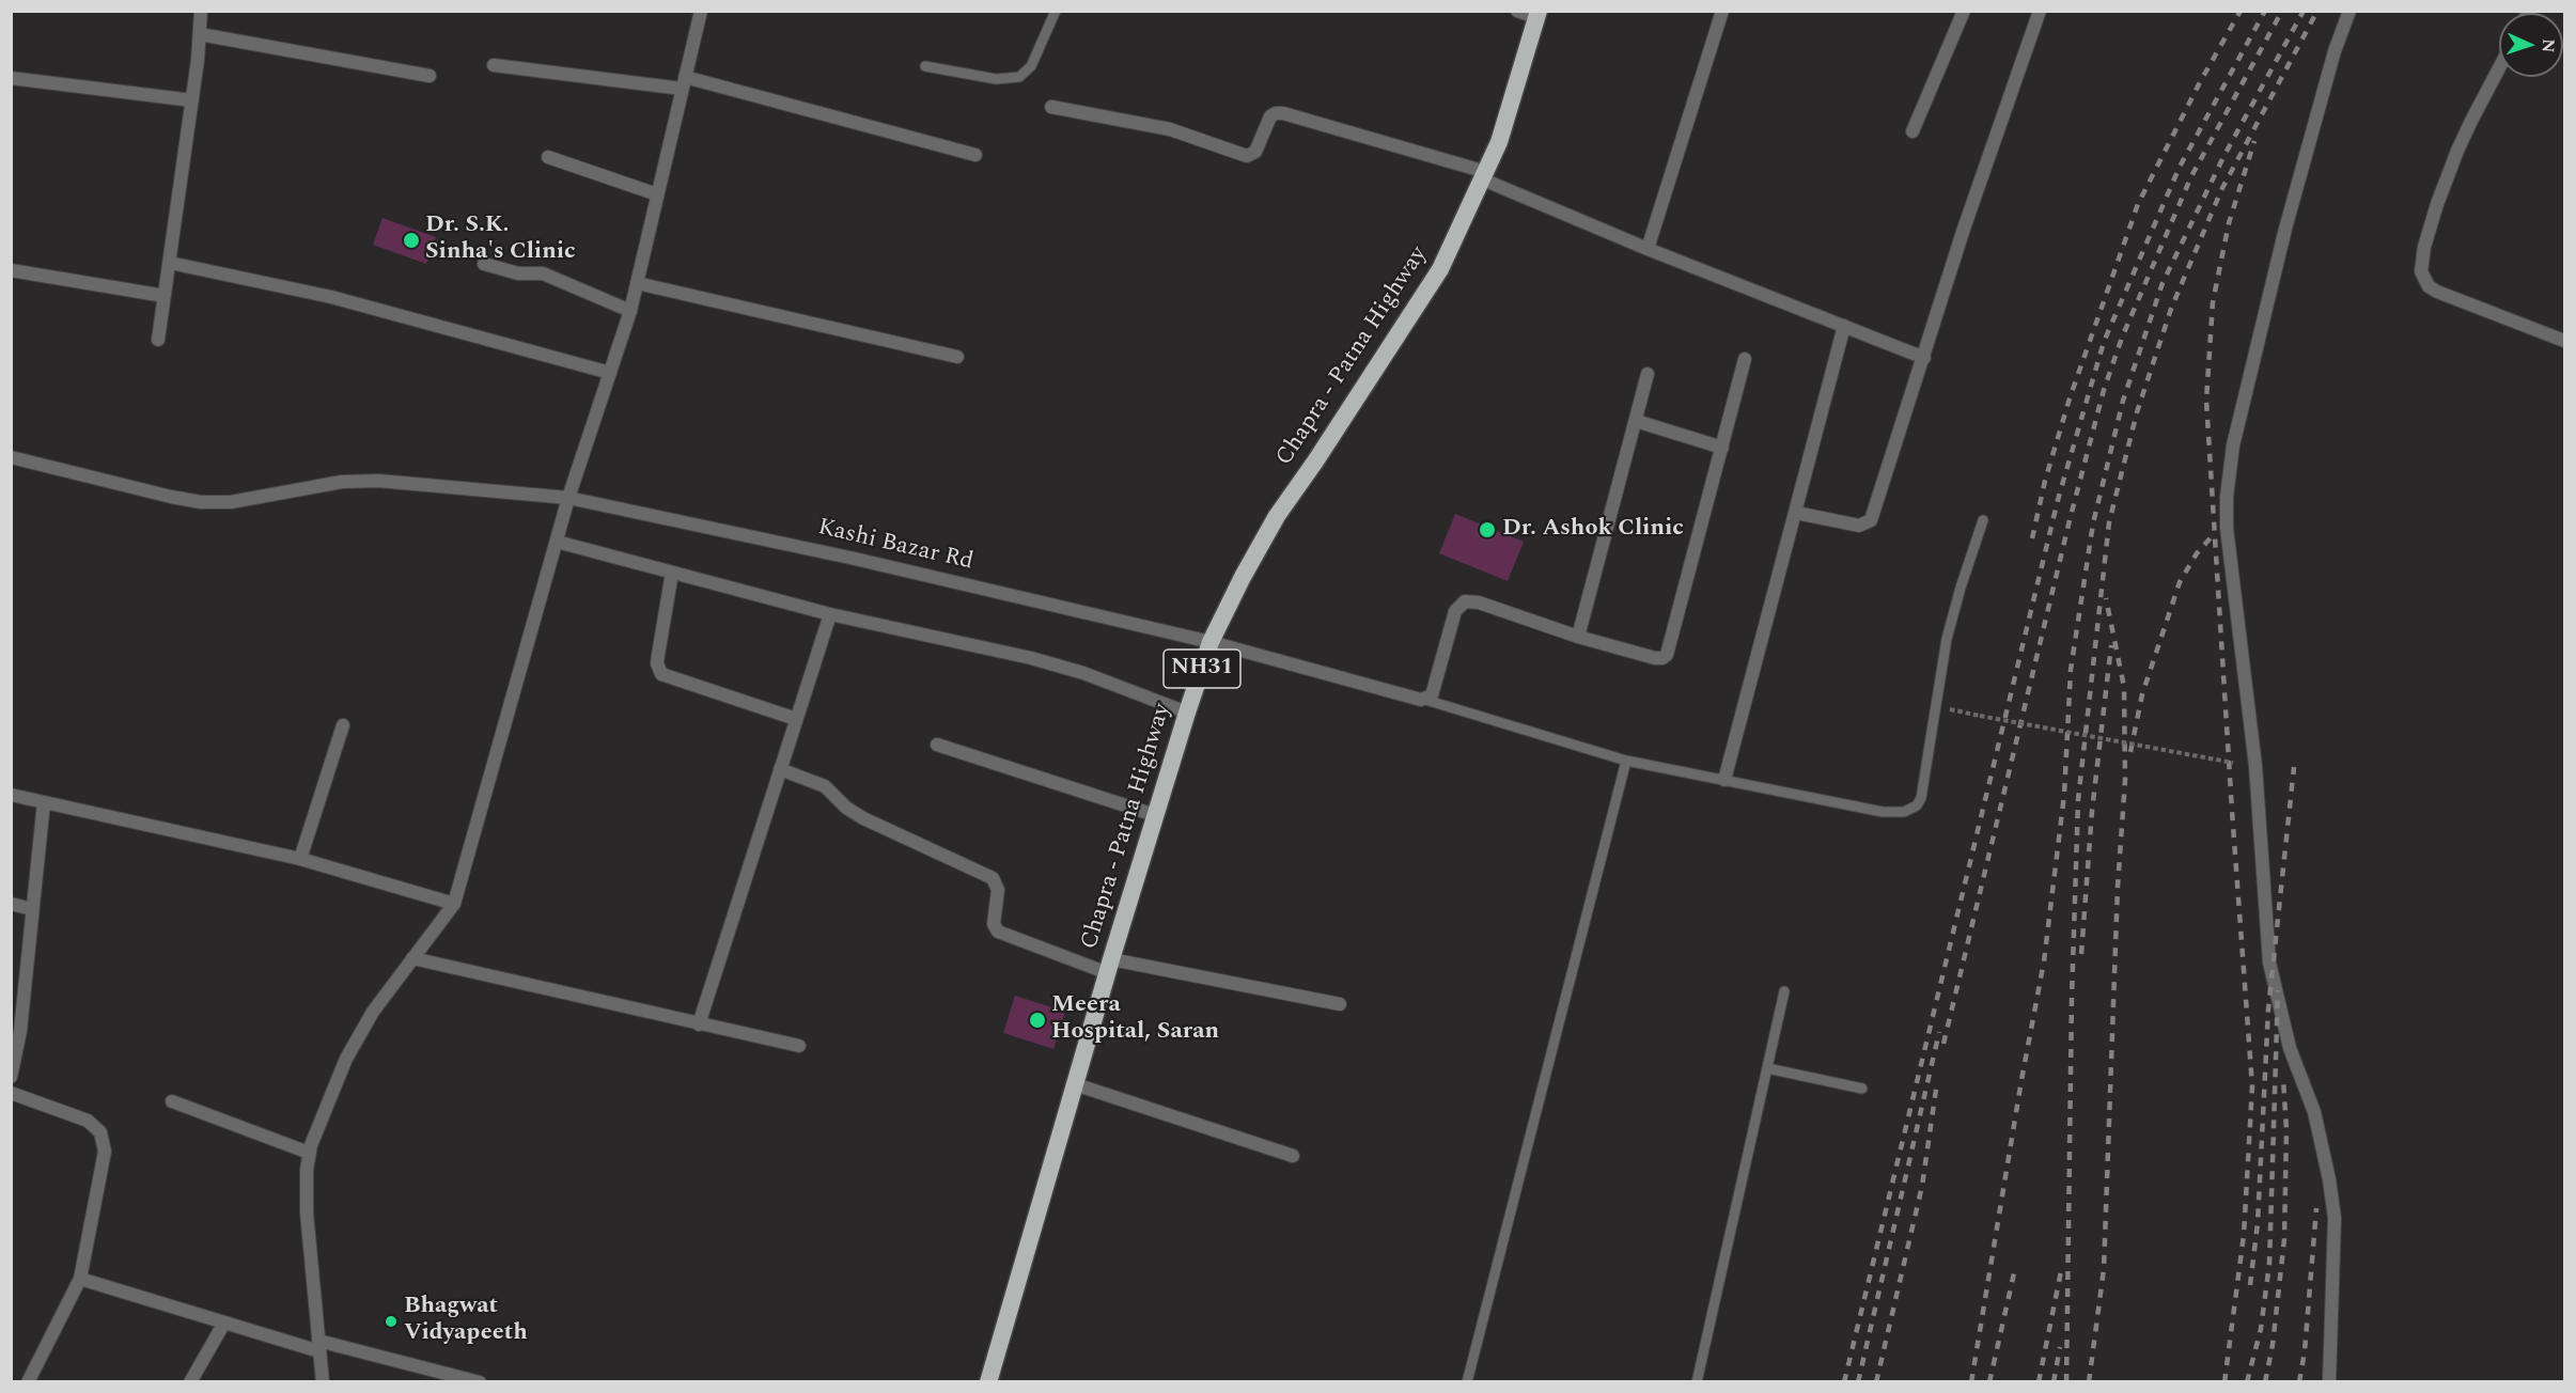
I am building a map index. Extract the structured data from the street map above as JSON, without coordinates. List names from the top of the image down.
{
  "streets": {
    "highway": ["Chapra - Patna Highway", "NH31"],
    "street": ["Kashi Bazar Rd"]
  },
  "crossings": [
    ["Chapra - Patna Highway", "Kashi Bazar Rd"]
  ],
  "places": [
    "Dr. S.K. Sinha's Clinic",
    "Dr. Ashok Clinic",
    "Meera Hospital, Saran",
    "Bhagwat Vidyapeeth"
  ],
  "north": "right"
}
